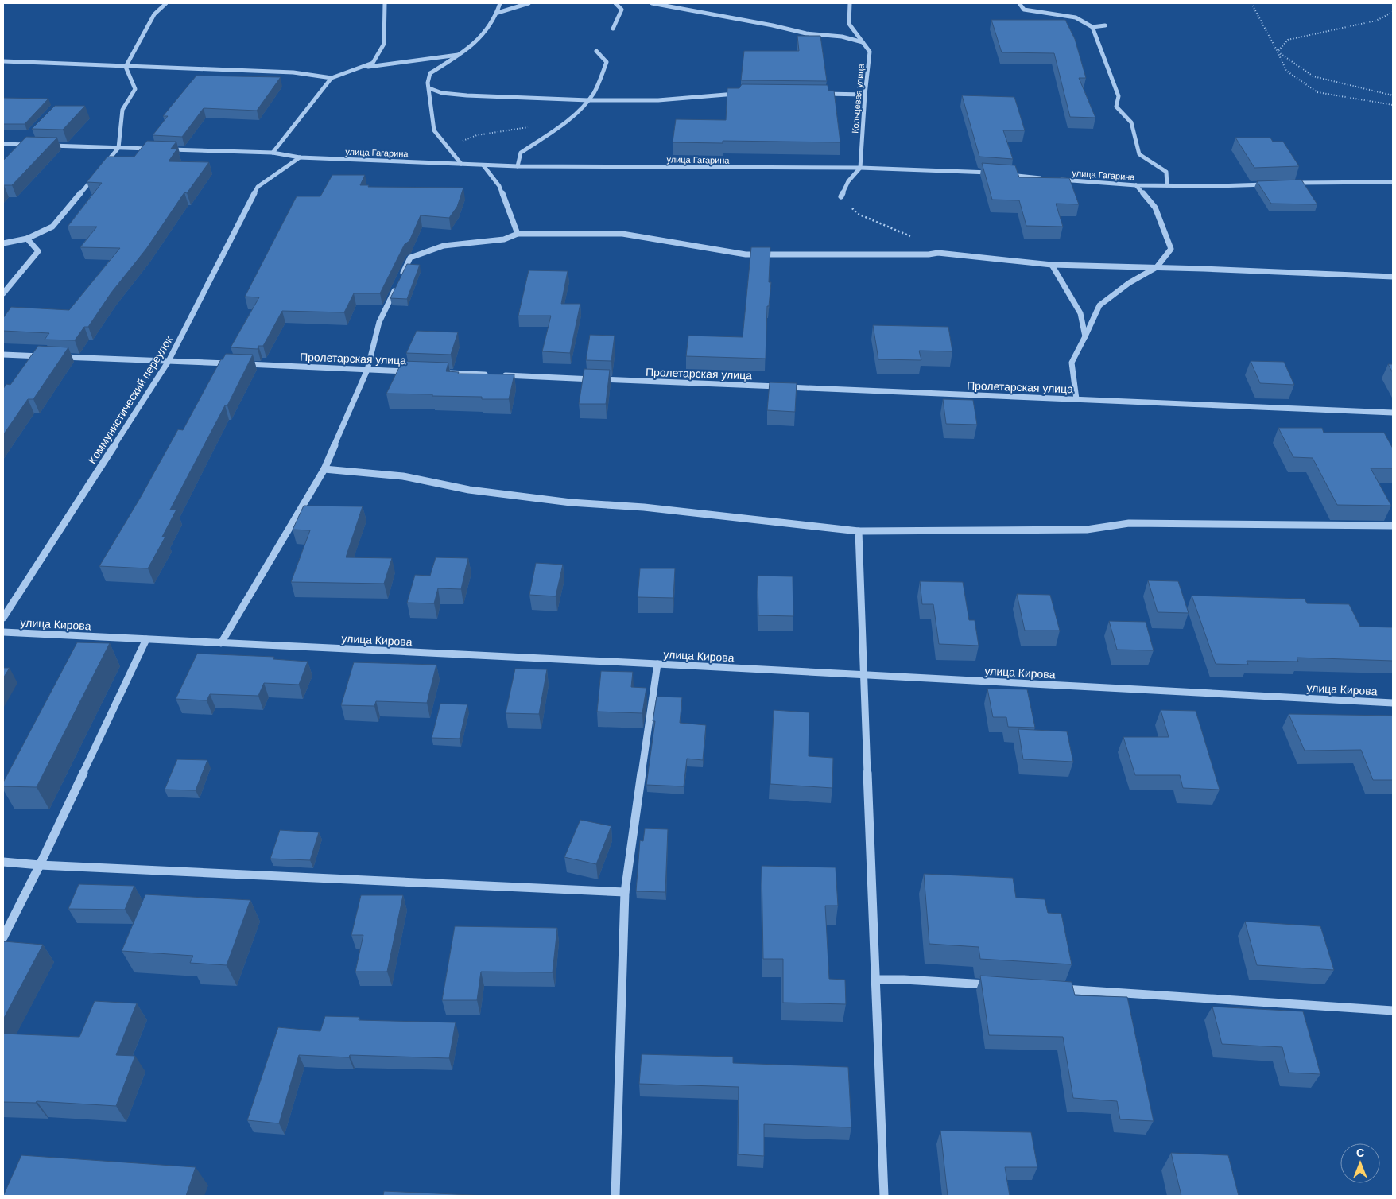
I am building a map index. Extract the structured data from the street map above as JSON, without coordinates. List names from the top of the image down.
{
  "streets": {
    "street": [
      "Кольцевая улица",
      "улица Гагарина",
      "Пролетарская улица",
      "Коммунистический переулок",
      "улица Кирова"
    ]
  },
  "crossings": [
    ["Кольцевая улица", "улица Гагарина"],
    ["улица Гагарина", "Коммунистический переулок"],
    ["Пролетарская улица", "Коммунистический переулок"]
  ],
  "north": "top"
}
